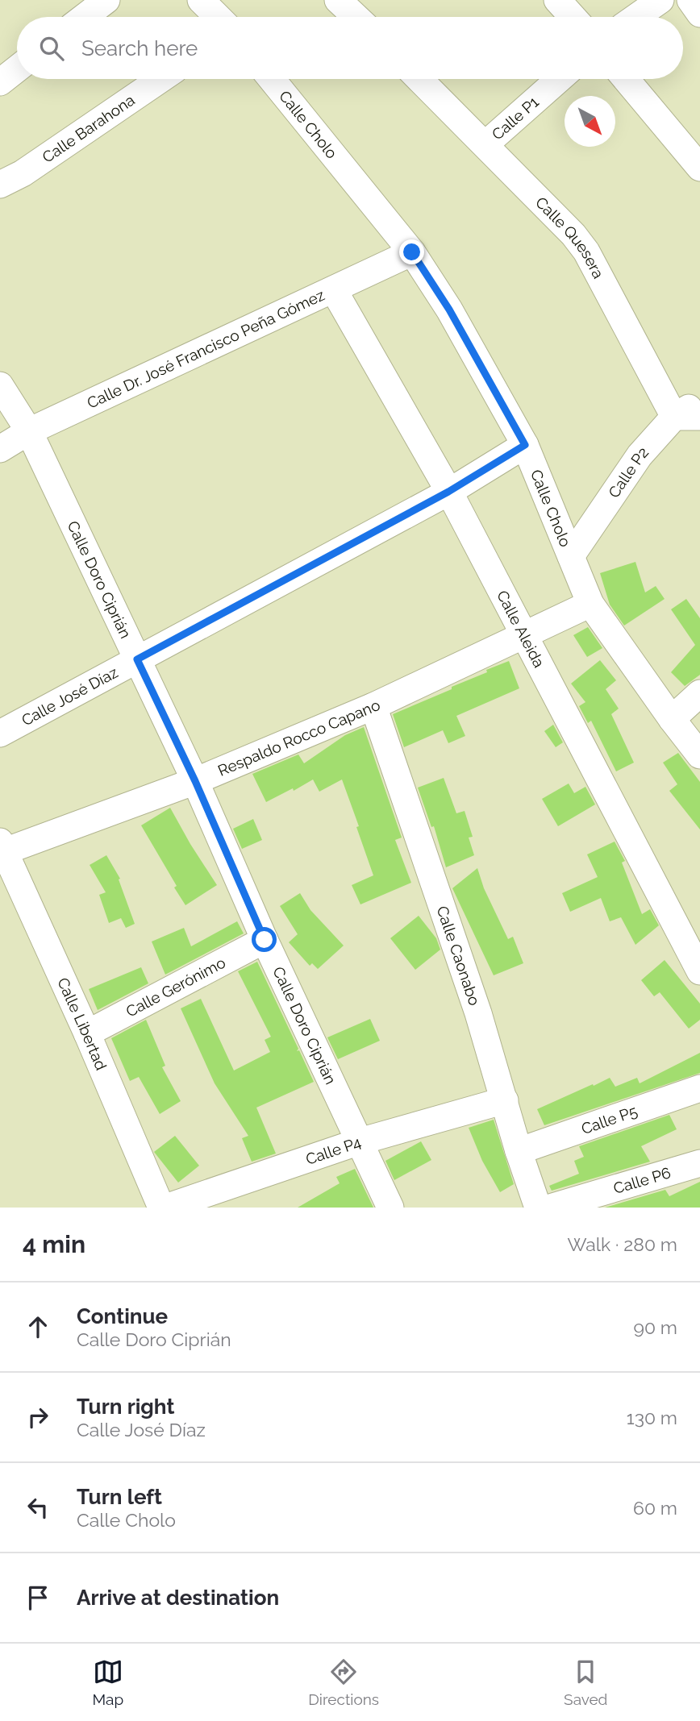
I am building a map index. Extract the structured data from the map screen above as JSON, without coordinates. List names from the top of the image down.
{
  "streets": {
    "street": [
      "Calle P1",
      "Calle Cholo",
      "Calle Barahona",
      "Calle Quesera",
      "Calle Dr. José Francisco Peña Gómez",
      "Calle P2",
      "Calle Doro Ciprián",
      "Calle Aleida",
      "Calle José Díaz",
      "Respaldo Rocco Capano",
      "Calle Caonabo",
      "Calle Gerónimo",
      "Calle Libertad",
      "Calle P5",
      "Calle P4",
      "Calle P6"
    ]
  },
  "crossings": [
    ["Calle P1", "Calle Quesera"],
    ["Calle Cholo", "Calle Dr. José Francisco Peña Gómez"],
    ["Calle Cholo", "Calle P2"],
    ["Calle Cholo", "Calle José Díaz"],
    ["Calle Cholo", "Respaldo Rocco Capano"],
    ["Calle Quesera", "Calle P2"],
    ["Calle Dr. José Francisco Peña Gómez", "Calle Doro Ciprián"],
    ["Calle Dr. José Francisco Peña Gómez", "Calle Aleida"],
    ["Calle Doro Ciprián", "Calle José Díaz"],
    ["Calle Doro Ciprián", "Respaldo Rocco Capano"],
    ["Calle Doro Ciprián", "Calle Gerónimo"],
    ["Calle Doro Ciprián", "Calle P4"],
    ["Calle Aleida", "Calle José Díaz"],
    ["Calle Aleida", "Respaldo Rocco Capano"],
    ["Respaldo Rocco Capano", "Calle Caonabo"],
    ["Respaldo Rocco Capano", "Calle Libertad"],
    ["Calle Caonabo", "Calle P5"],
    ["Calle Caonabo", "Calle P4"],
    ["Calle Gerónimo", "Calle Libertad"]
  ],
  "north": "bottom right",
  "page": {
    "search": "Search here",
    "heading": ["4 min", "Walk · 280 m"],
    "list": [
      ["Continue", "Calle Doro Ciprián", "90 m"],
      ["Turn right", "Calle José Díaz", "130 m"],
      ["Turn left", "Calle Cholo", "60 m"],
      "Arrive at destination"
    ],
    "nav": ["Map", "Directions", "Saved"]
  }
}
